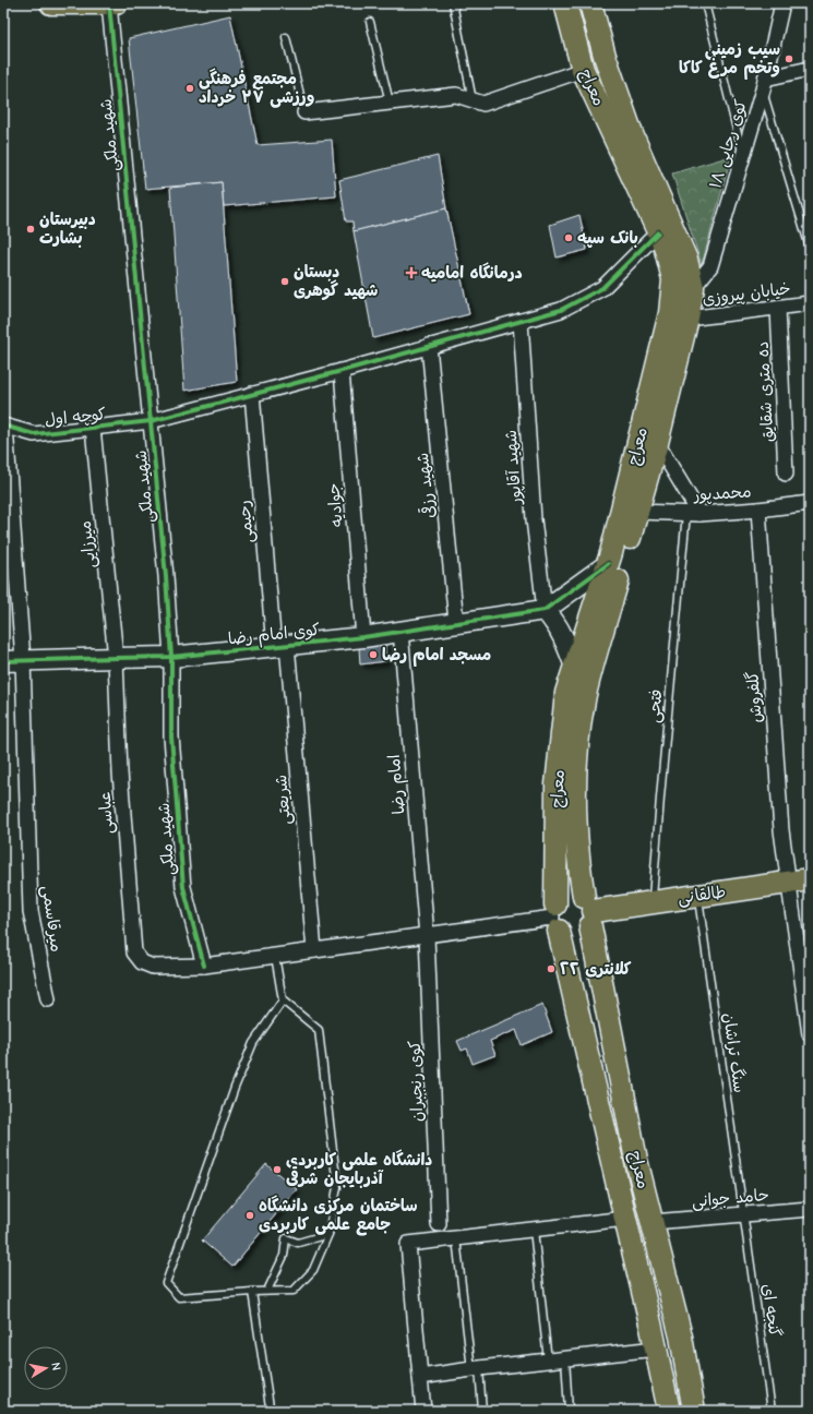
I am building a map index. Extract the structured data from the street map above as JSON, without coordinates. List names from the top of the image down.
{
  "streets": {
    "main road": ["معراج", "طالقانی"],
    "street": [
      "شهید ملکی",
      "کوی رجایی ۱۸",
      "خیابان پیروزی",
      "ده متری شقایق",
      "کوچه اول",
      "شهید آقاپور",
      "شهید رزقی",
      "محمدپور",
      "جوادیه",
      "رحیمی",
      "میرزایی",
      "کوی امام رضا",
      "گلفروش",
      "امام رضا",
      "شریعتی",
      "عباسی",
      "میرقاسمی",
      "کوی رنجبران",
      "حامد جوانی"
    ],
    "lane": ["فتحی", "سنگ تراشان", "گنجه ای"]
  },
  "crossings": [
    ["معراج", "کوی رجایی ۱۸"],
    ["معراج", "خیابان پیروزی"],
    ["معراج", "کوچه اول"],
    ["معراج", "محمدپور"],
    ["معراج", "طالقانی"],
    ["معراج", "حامد جوانی"],
    ["شهید ملکی", "کوچه اول"],
    ["شهید ملکی", "کوی امام رضا"],
    ["شهید ملکی", "عباسی"],
    ["خیابان پیروزی", "ده متری شقایق"],
    ["کوچه اول", "شهید آقاپور"],
    ["کوچه اول", "شهید رزقی"],
    ["کوچه اول", "جوادیه"],
    ["کوچه اول", "رحیمی"],
    ["کوچه اول", "میرزایی"],
    ["شهید آقاپور", "کوی امام رضا"],
    ["شهید رزقی", "کوی امام رضا"],
    ["محمدپور", "گلفروش"],
    ["محمدپور", "فتحی"],
    ["جوادیه", "کوی امام رضا"],
    ["رحیمی", "کوی امام رضا"],
    ["رحیمی", "شریعتی"],
    ["میرزایی", "کوی امام رضا"],
    ["میرزایی", "عباسی"],
    ["کوی امام رضا", "امام رضا"],
    ["کوی امام رضا", "شریعتی"],
    ["کوی امام رضا", "عباسی"],
    ["کوی امام رضا", "میرقاسمی"],
    ["گلفروش", "طالقانی"],
    ["فتحی", "طالقانی"],
    ["امام رضا", "کوی رنجبران"],
    ["طالقانی", "سنگ تراشان"],
    ["سنگ تراشان", "حامد جوانی"],
    ["سنگ تراشان", "گنجه ای"],
    ["حامد جوانی", "گنجه ای"]
  ],
  "places": {
    "other": [
      "سیب زمینی وتخم مرغ کاکا",
      "مجتمع فرهنگی ورزشی ۲۷ خرداد",
      "دبیرستان بشارت",
      "بانک سپه",
      "دبستان شهید گوهری",
      "مسجد امام رضا",
      "کلانتری ٢٢",
      "دانشگاه علمی کاربردی آذربایجان شرقی",
      "ساختمان مرکزی دانشگاه جامع علمی کاربردی"
    ],
    "health": ["درمانگاه امامیه"]
  },
  "north": "right"
}
